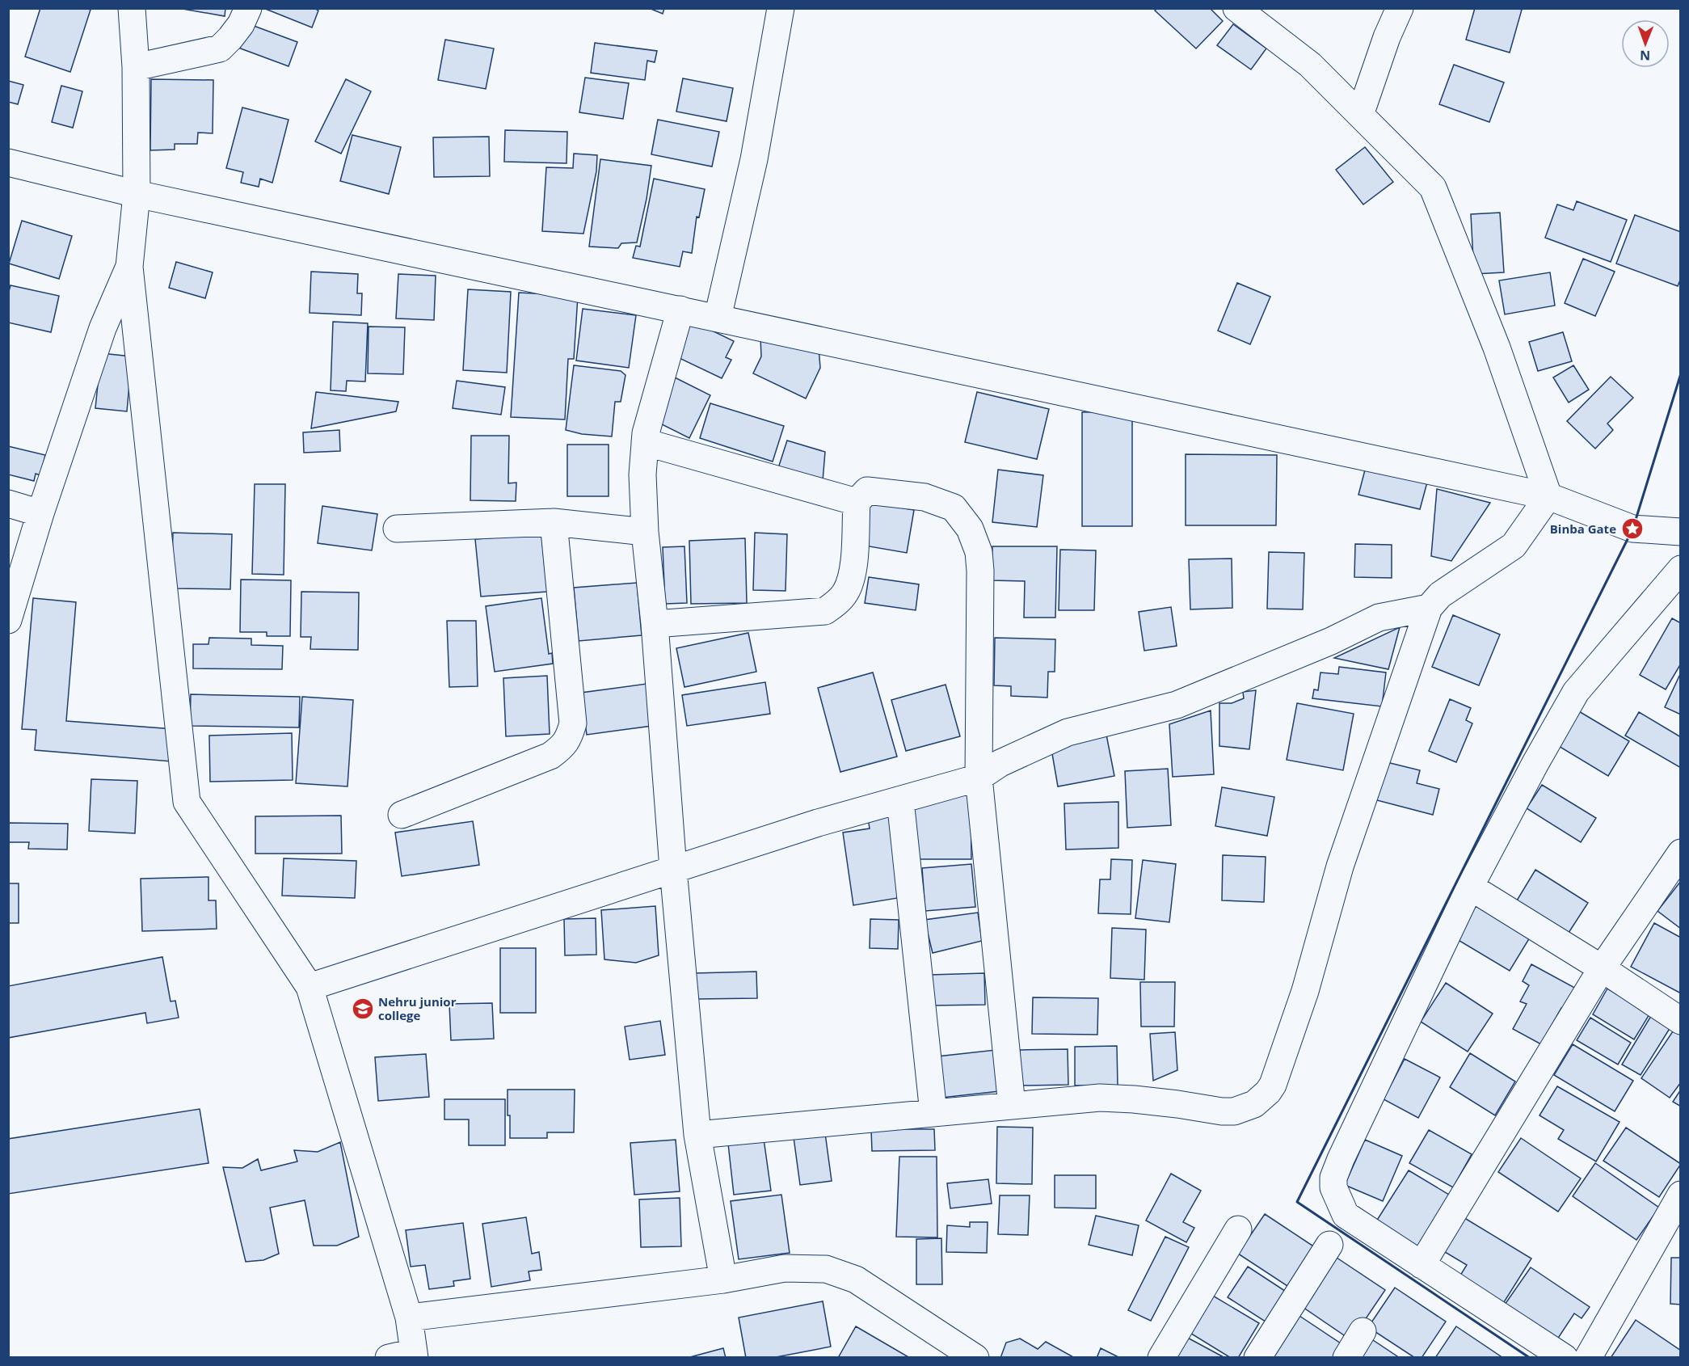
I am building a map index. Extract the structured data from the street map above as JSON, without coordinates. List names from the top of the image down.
{
  "places": {
    "place": ["Binba Gate"],
    "school or university": ["Nehru junior college"]
  },
  "north": "bottom"
}
